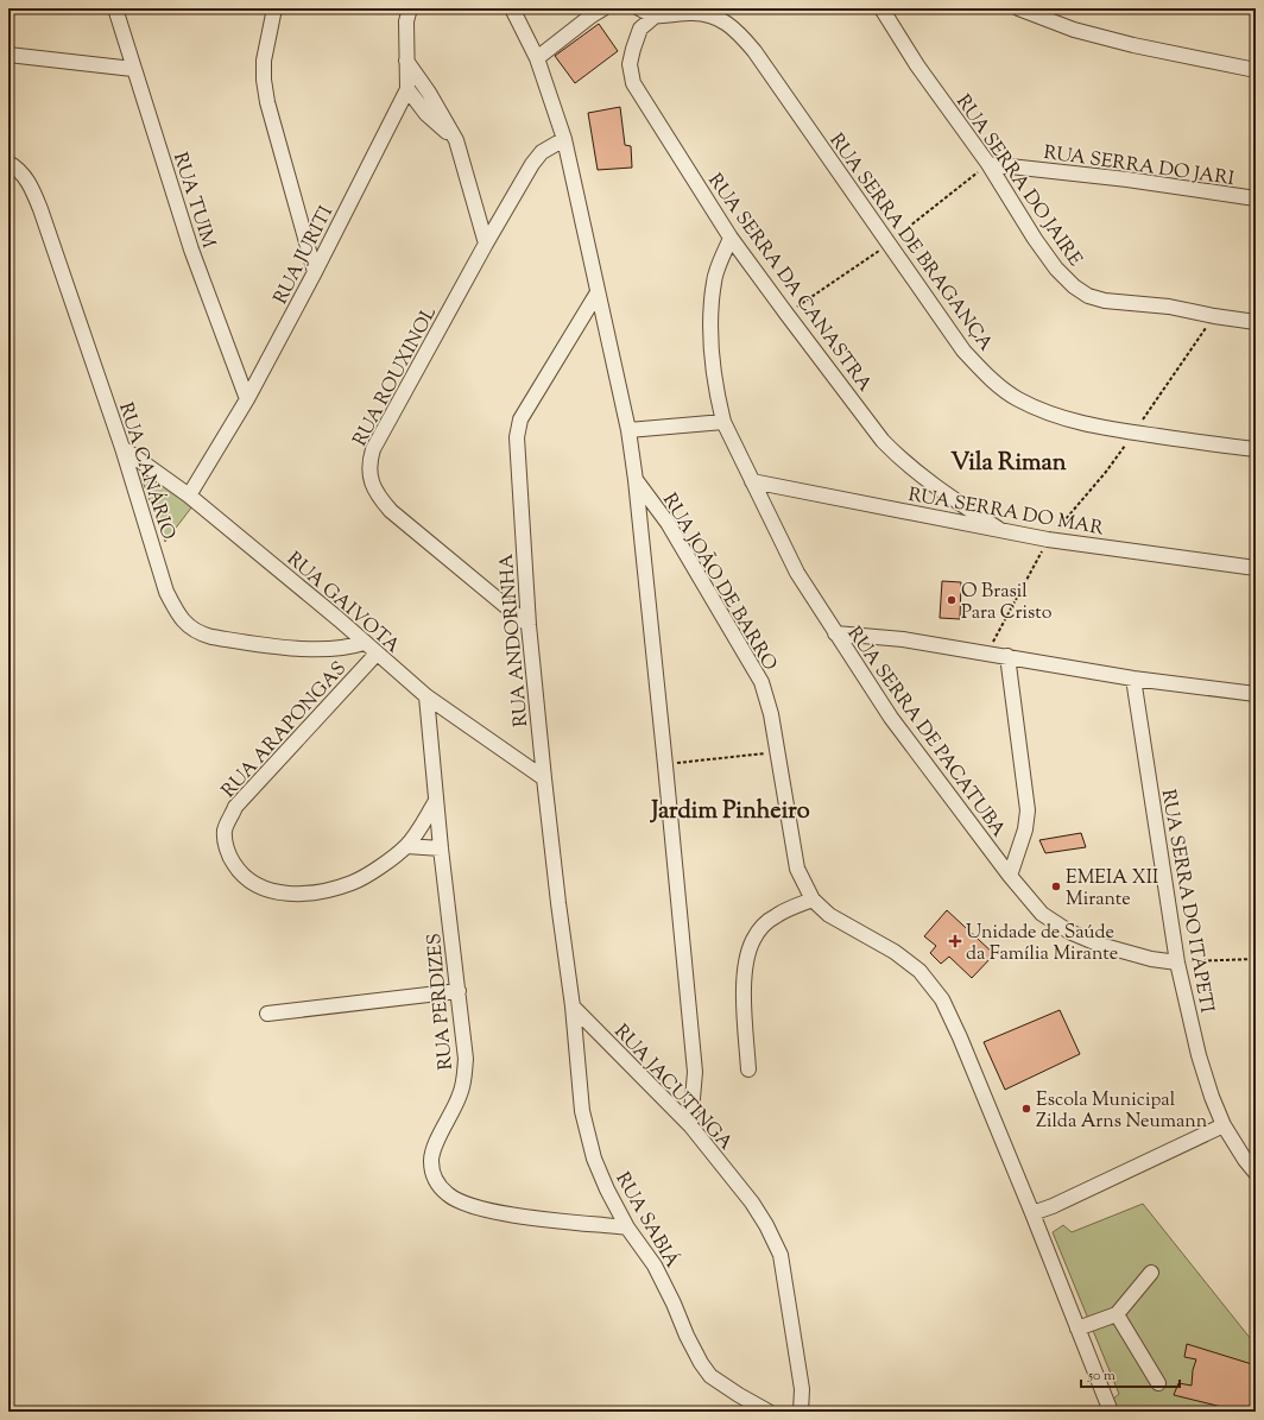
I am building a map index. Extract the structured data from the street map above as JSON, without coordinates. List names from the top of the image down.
{
  "streets": {
    "street": [
      "RUA SERRA DO JARI",
      "RUA SERRA DO JAIRE",
      "RUA TUIM",
      "RUA SERRA DE BRAGANÇA",
      "RUA JURITI",
      "RUA SERRA DA CANASTRA",
      "RUA ROUXINOL",
      "RUA CANÁRIO",
      "RUA SERRA DO MAR",
      "RUA JOÃO DE BARRO",
      "RUA GAIVOTA",
      "RUA ANDORINHA",
      "RUA ARAPONGAS",
      "RUA SERRA DE PACATUBA",
      "RUA SERRA DO ITAPETI",
      "RUA PERDIZES",
      "RUA JACUTINGA",
      "RUA SABIÁ"
    ]
  },
  "crossings": [
    ["RUA SERRA DO JARI", "RUA SERRA DO JAIRE"],
    ["RUA TUIM", "RUA JURITI"],
    ["RUA SERRA DE BRAGANÇA", "RUA SERRA DA CANASTRA"],
    ["RUA JURITI", "RUA GAIVOTA"],
    ["RUA SERRA DA CANASTRA", "RUA SERRA DO MAR"],
    ["RUA SERRA DA CANASTRA", "RUA SERRA DE PACATUBA"],
    ["RUA ROUXINOL", "RUA ANDORINHA"],
    ["RUA CANÁRIO", "RUA GAIVOTA"],
    ["RUA SERRA DO MAR", "RUA SERRA DE PACATUBA"],
    ["RUA GAIVOTA", "RUA ANDORINHA"],
    ["RUA GAIVOTA", "RUA ARAPONGAS"],
    ["RUA GAIVOTA", "RUA PERDIZES"],
    ["RUA ANDORINHA", "RUA JACUTINGA"],
    ["RUA ANDORINHA", "RUA SABIÁ"],
    ["RUA ARAPONGAS", "RUA PERDIZES"],
    ["RUA SERRA DE PACATUBA", "RUA SERRA DO ITAPETI"],
    ["RUA PERDIZES", "RUA SABIÁ"],
    ["RUA JACUTINGA", "RUA SABIÁ"]
  ],
  "districts": ["Vila Riman", "Jardim Pinheiro"],
  "places": {
    "other": ["O Brasil Para Cristo", "EMEIA XII Mirante", "Escola Municipal Zilda Arns Neumann"],
    "health": ["Unidade de Saúde da Família Mirante"]
  },
  "scale_bar": "50 m"
}
